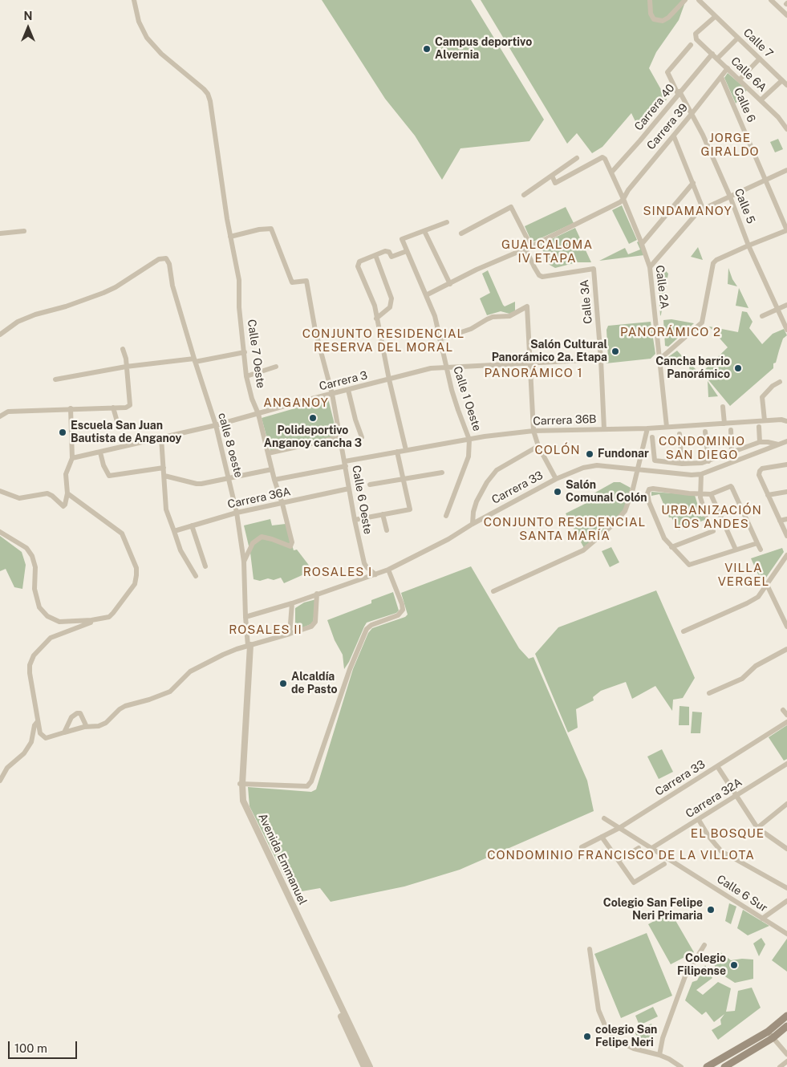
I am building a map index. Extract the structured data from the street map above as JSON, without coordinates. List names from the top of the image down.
{
  "streets": {
    "street": [
      "Calle 7",
      "Calle 6A",
      "Calle 6",
      "Carrera 40",
      "Carrera 39",
      "Calle 5",
      "Calle 2A",
      "Calle 3A",
      "Calle 7 Oeste",
      "Carrera 3",
      "Calle 1 Oeste",
      "Carrera 36B",
      "calle 8 oeste",
      "Carrera 33",
      "Carrera 36A",
      "Calle 6 Oeste",
      "Carrera 32A",
      "Avenida Emmanuel",
      "Calle 6 Sur"
    ]
  },
  "crossings": [
    ["Calle 7", "Calle 6A"],
    ["Calle 6A", "Carrera 40"],
    ["Calle 6A", "Carrera 39"],
    ["Calle 6", "Carrera 39"],
    ["Carrera 40", "Calle 5"],
    ["Carrera 40", "Calle 2A"],
    ["Carrera 39", "Calle 5"],
    ["Carrera 39", "Calle 2A"],
    ["Calle 2A", "Carrera 36B"],
    ["Calle 3A", "Carrera 3"],
    ["Calle 3A", "Carrera 36B"],
    ["Calle 7 Oeste", "Carrera 3"],
    ["Calle 7 Oeste", "Carrera 36B"],
    ["Calle 7 Oeste", "calle 8 oeste"],
    ["Calle 7 Oeste", "Carrera 36A"],
    ["Calle 7 Oeste", "Calle 6 Oeste"],
    ["Carrera 3", "Calle 1 Oeste"],
    ["Carrera 3", "calle 8 oeste"],
    ["Carrera 3", "Calle 6 Oeste"],
    ["Calle 1 Oeste", "Carrera 36B"],
    ["Carrera 36B", "Calle 6 Oeste"],
    ["calle 8 oeste", "Carrera 33"],
    ["calle 8 oeste", "Carrera 36A"],
    ["calle 8 oeste", "Avenida Emmanuel"],
    ["Carrera 33", "Calle 6 Oeste"],
    ["Carrera 33", "Calle 6 Sur"],
    ["Carrera 36A", "Calle 6 Oeste"],
    ["Carrera 32A", "Calle 6 Sur"]
  ],
  "districts": [
    "JORGE GIRALDO",
    "SINDAMANOY",
    "GUALCALOMA IV ETAPA",
    "PANORÁMICO 2",
    "CONJUNTO RESIDENCIAL RESERVA DEL MORAL",
    "PANORÁMICO 1",
    "ANGANOY",
    "CONDOMINIO SAN DIEGO",
    "COLÓN",
    "URBANIZACIÓN LOS ANDES",
    "CONJUNTO RESIDENCIAL SANTA MARÍA",
    "VILLA VERGEL",
    "ROSALES I",
    "ROSALES II",
    "EL BOSQUE",
    "CONDOMINIO FRANCISCO DE LA VILLOTA"
  ],
  "places": [
    "Campus deportivo Alvernia",
    "Salón Cultural Panorámico 2a. Etapa",
    "Cancha barrio Panorámico",
    "Polideportivo Anganoy cancha 3",
    "Escuela San Juan Bautista de Anganoy",
    "Fundonar",
    "Salón Comunal Colón",
    "Alcaldía de Pasto",
    "Colegio San Felipe Neri Primaria",
    "Colegio Filipense",
    "colegio San Felipe Neri"
  ],
  "scale_bar": "100 m",
  "north": "top"
}
